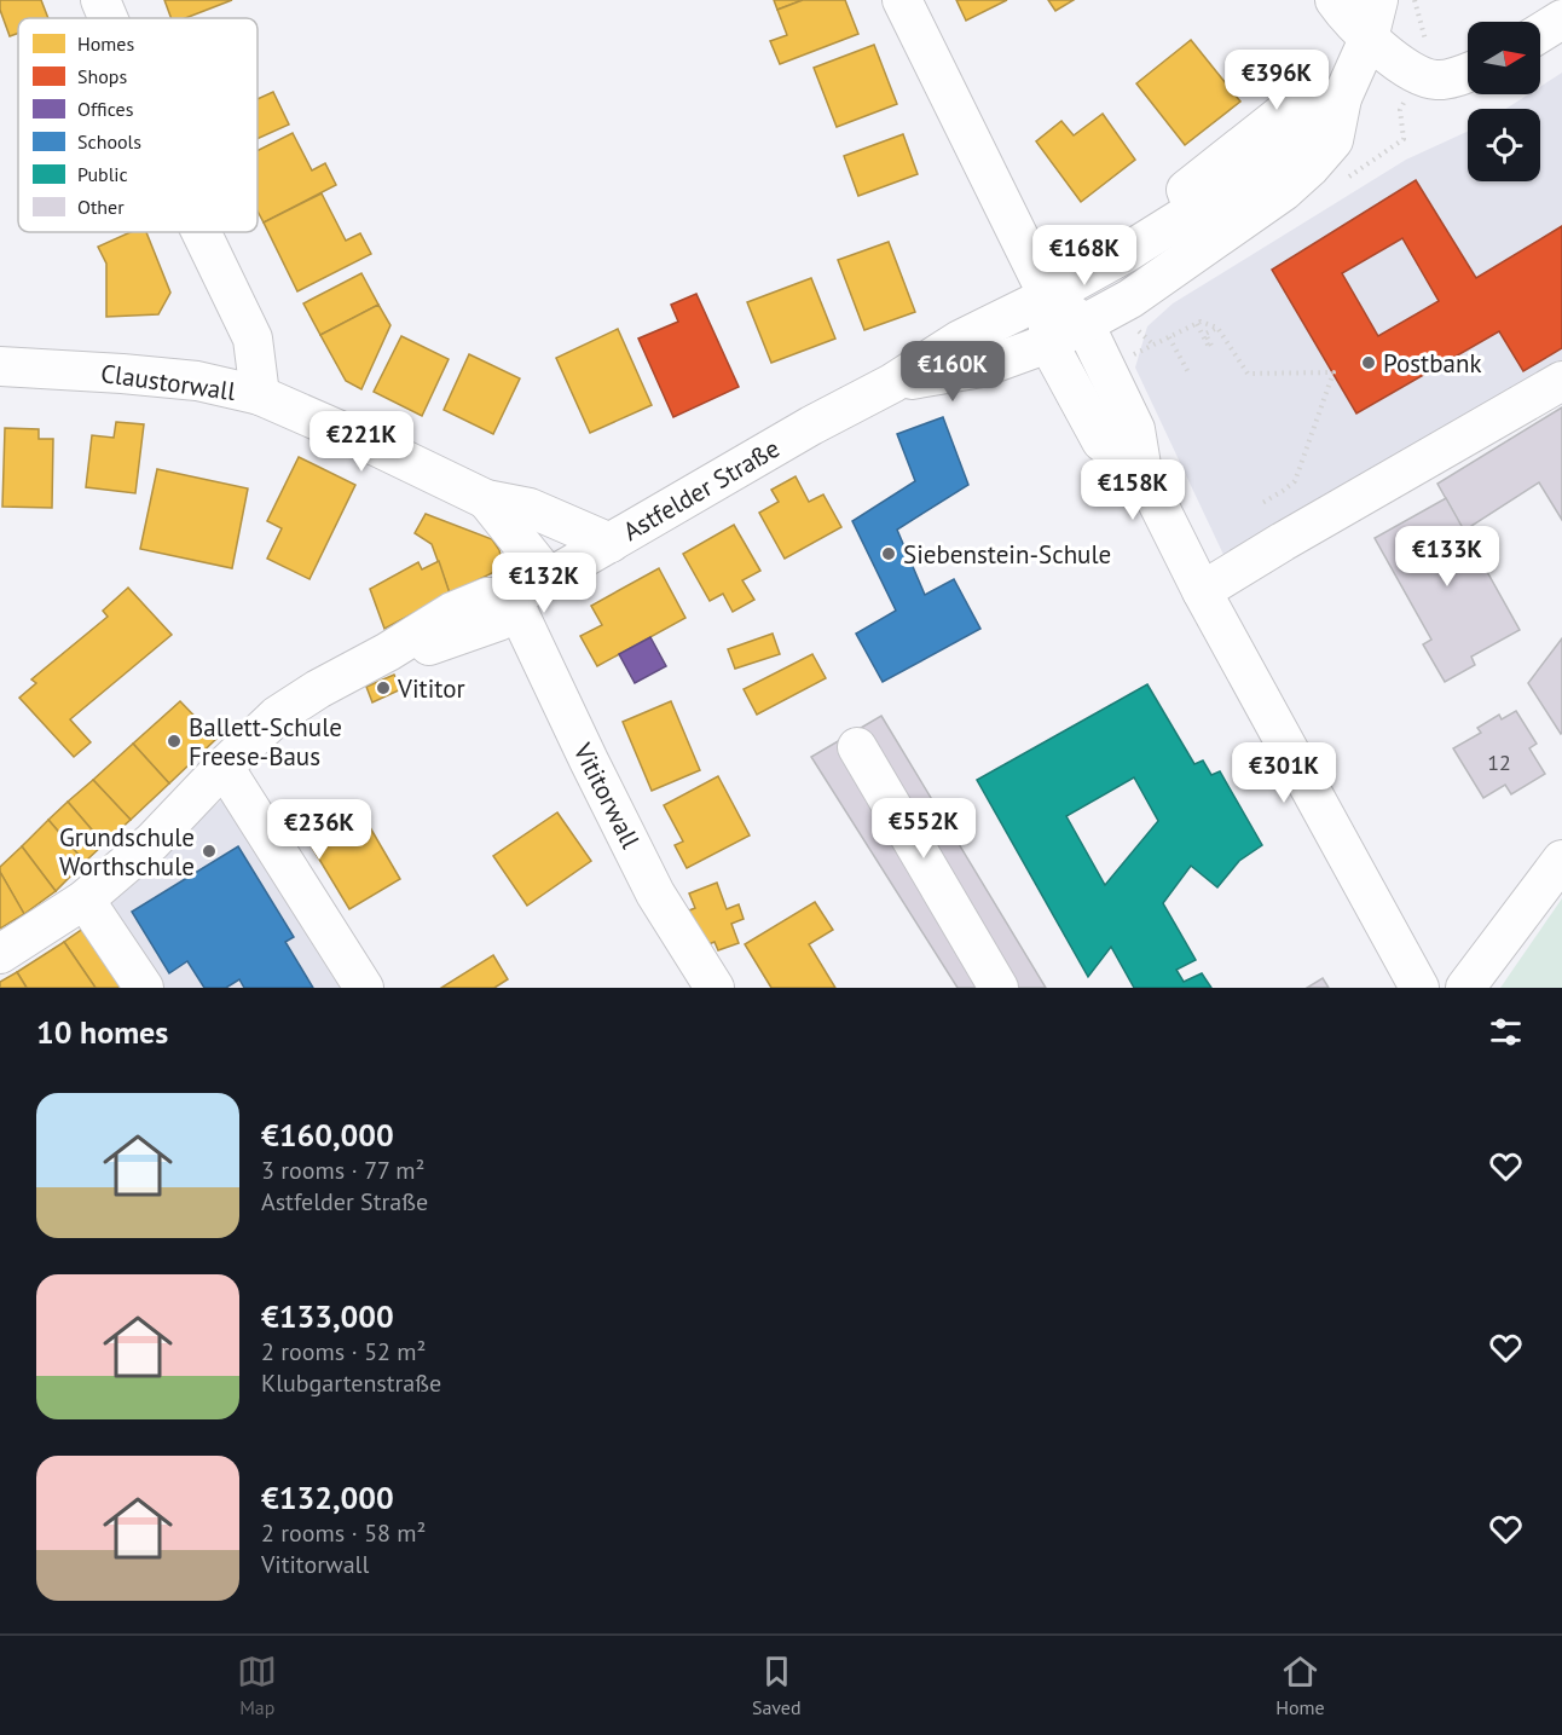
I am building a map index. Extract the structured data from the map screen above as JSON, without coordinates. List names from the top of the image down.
{
  "streets": {
    "street": ["Claustorwall", "Astfelder Straße", "Vititorwall"]
  },
  "crossings": [
    ["Claustorwall", "Astfelder Straße"],
    ["Astfelder Straße", "Vititorwall"]
  ],
  "places": [
    "Postbank",
    "Siebenstein-Schule",
    "Vititor",
    "Ballett-Schule Freese-Baus",
    "Grundschule Worthschule"
  ],
  "house_numbers": ["12"],
  "legend": [
    "Homes",
    "Shops",
    "Offices",
    "Schools",
    "Public",
    "Other"
  ],
  "north": "right",
  "page": {
    "price": [
      "€396K",
      "€168K",
      "€160K",
      "€221K",
      "€158K",
      "€133K",
      "€132K",
      "€301K",
      "€552K",
      "€236K"
    ],
    "heading": "10 homes",
    "list": [
      {
        "name": "€160,000",
        "note": "3 rooms · 77 m² · Astfelder Straße"
      },
      {
        "name": "€133,000",
        "note": "2 rooms · 52 m² · Klubgartenstraße"
      },
      {
        "name": "€132,000",
        "note": "2 rooms · 58 m² · Vititorwall"
      }
    ],
    "tabs": ["Map", "Saved", "Home"]
  }
}
